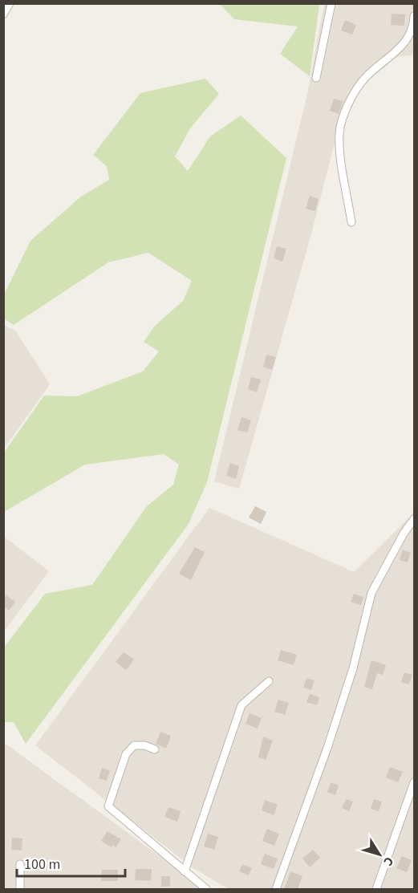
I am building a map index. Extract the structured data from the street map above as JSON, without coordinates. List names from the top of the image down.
{
  "scale_bar": "100 m",
  "north": "bottom right"
}
